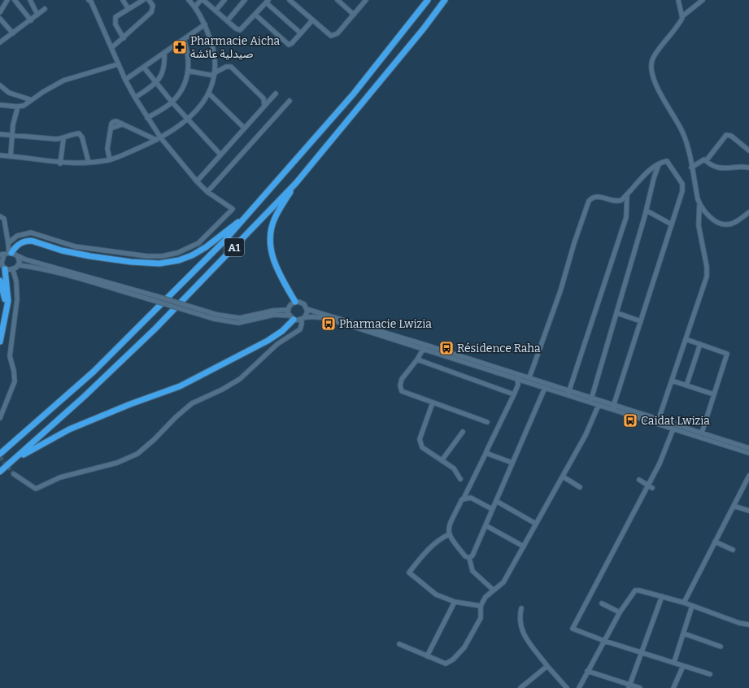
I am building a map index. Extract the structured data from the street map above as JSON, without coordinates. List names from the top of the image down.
{
  "streets": {
    "highway": ["A1"]
  },
  "places": {
    "pharmacy": ["Pharmacie Aicha صيدلية عائشة"],
    "bus stop": ["Pharmacie Lwizia", "Résidence Raha", "Caidat Lwizia"]
  }
}
